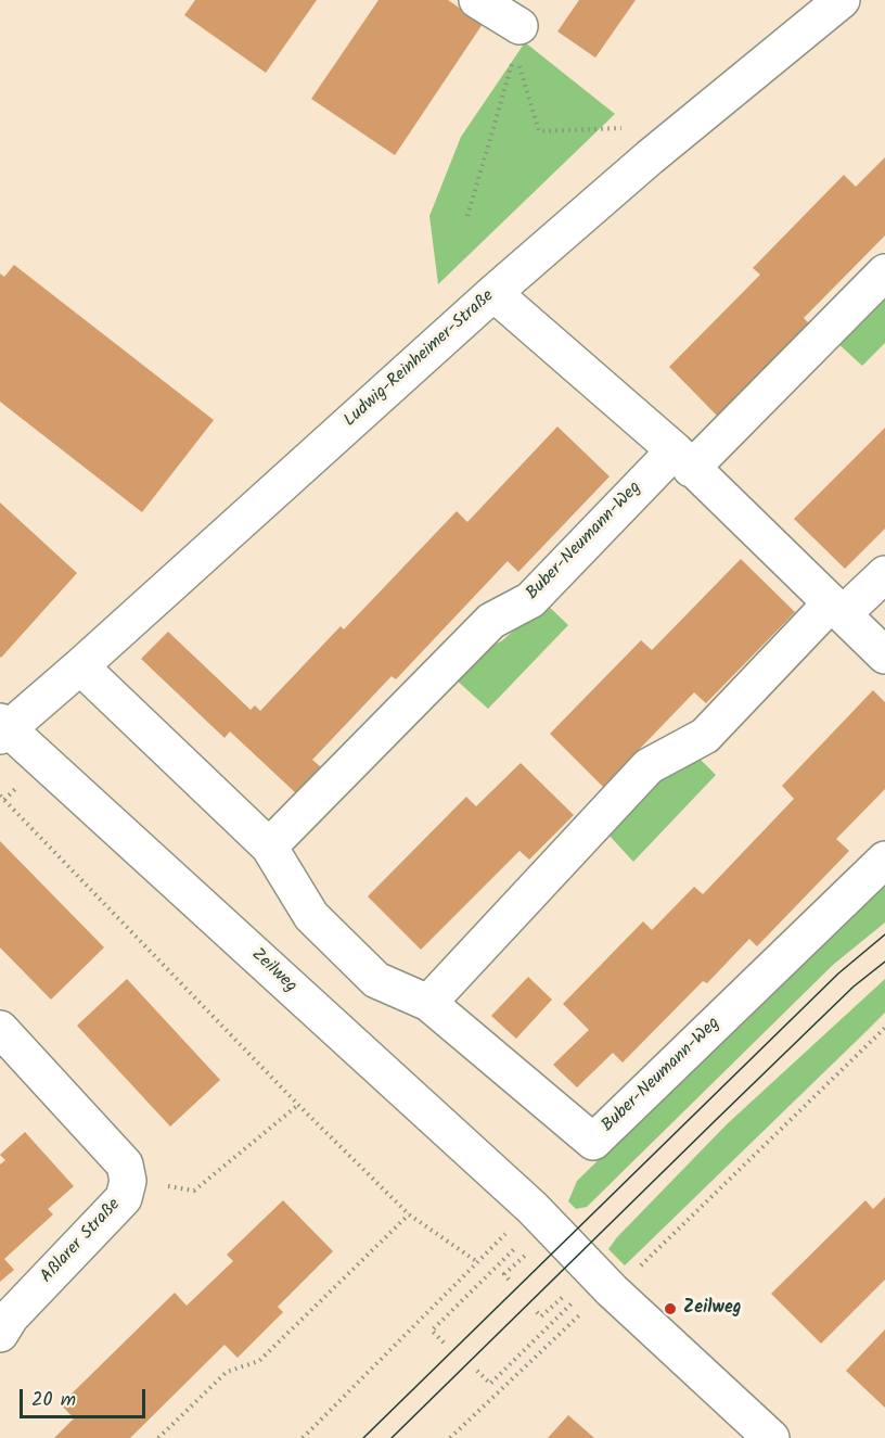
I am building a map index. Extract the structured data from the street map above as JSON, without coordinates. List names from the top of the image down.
{
  "streets": {
    "street": [
      "Ludwig-Reinheimer-Straße",
      "Buber-Neumann-Weg",
      "Zeilweg",
      "Aßlarer Straße"
    ]
  },
  "crossings": [
    ["Ludwig-Reinheimer-Straße", "Buber-Neumann-Weg"],
    ["Ludwig-Reinheimer-Straße", "Zeilweg"]
  ],
  "places": ["Zeilweg"],
  "scale_bar": "20 m"
}
